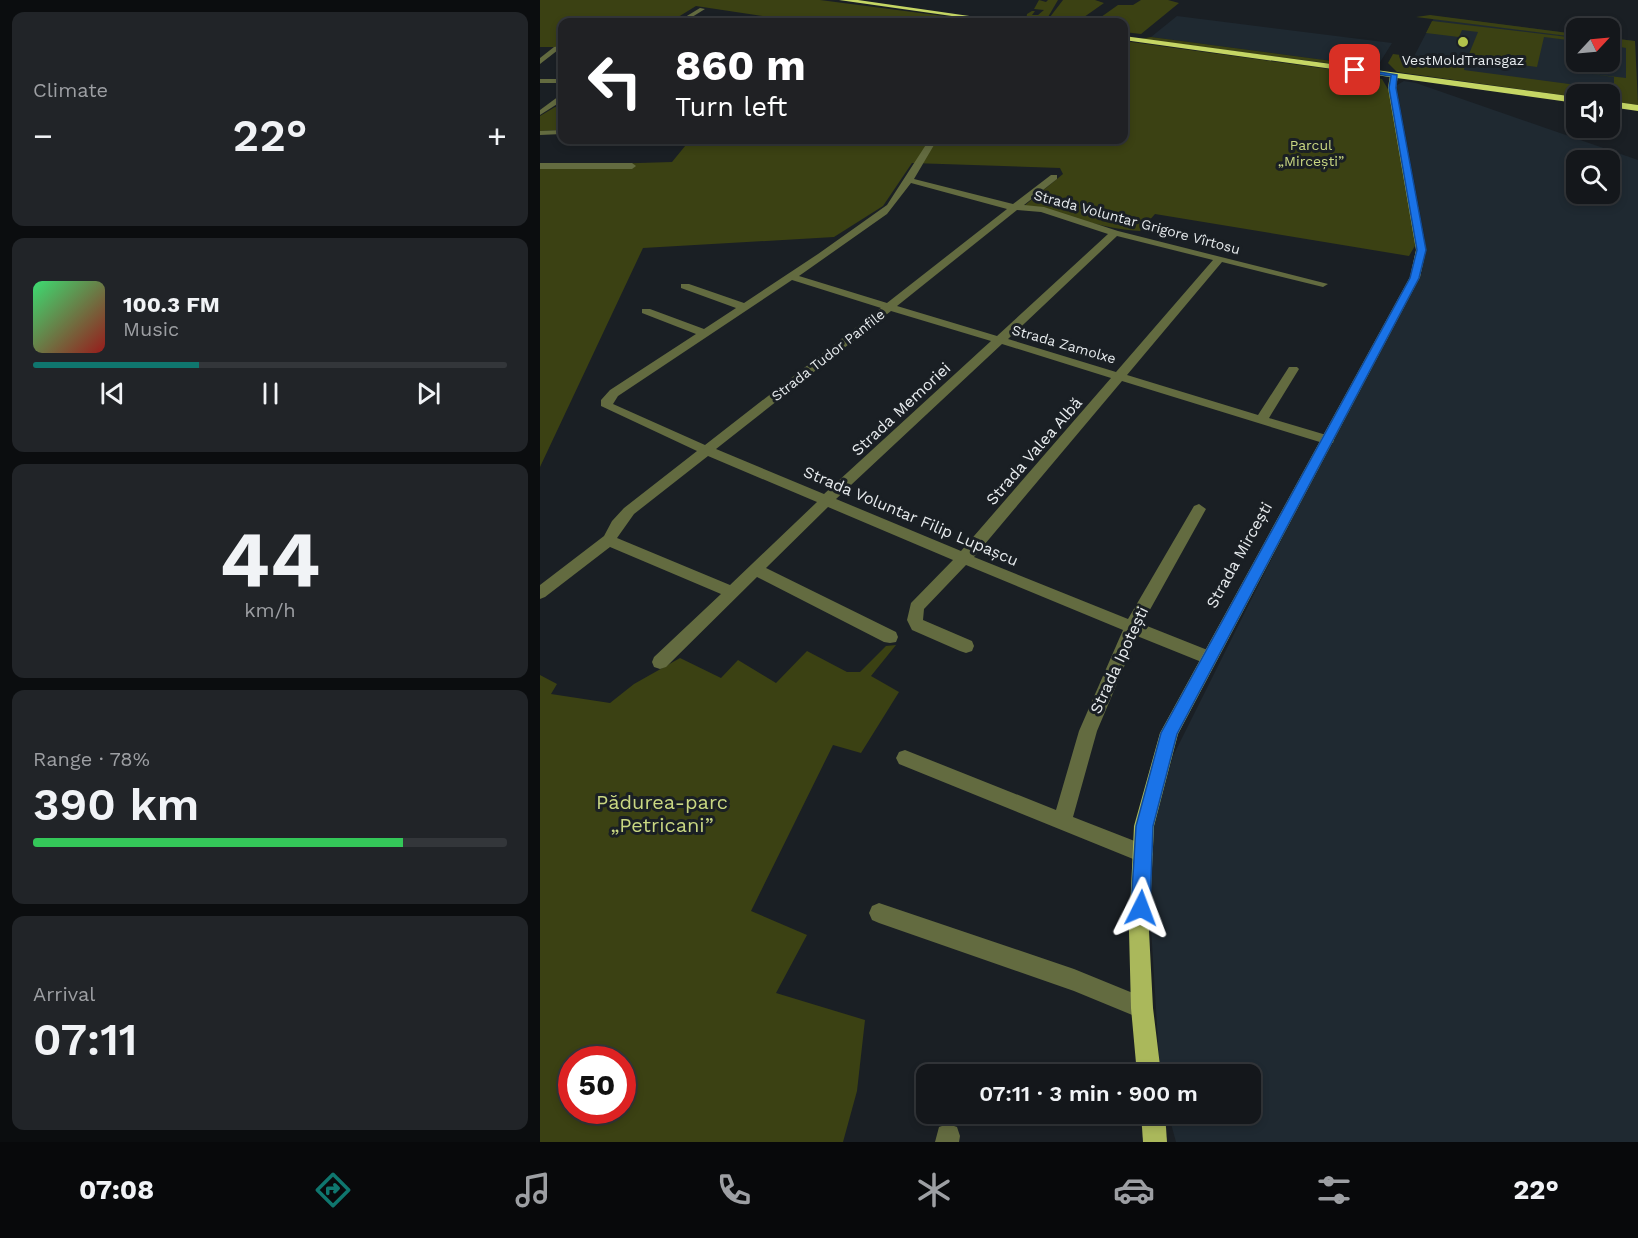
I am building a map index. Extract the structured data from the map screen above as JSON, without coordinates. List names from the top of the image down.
{
  "streets": {
    "main road": ["Strada Mircești"],
    "street": [
      "Strada Voluntar Grigore Vîrtosu",
      "Strada Zamolxe",
      "Strada Tudor Panfile",
      "Strada Memoriei",
      "Strada Valea Albă",
      "Strada Voluntar Filip Lupașcu",
      "Strada Ipotești"
    ]
  },
  "crossings": [
    ["Strada Voluntar Grigore Vîrtosu", "Strada Tudor Panfile"],
    ["Strada Voluntar Grigore Vîrtosu", "Strada Memoriei"],
    ["Strada Voluntar Grigore Vîrtosu", "Strada Valea Albă"],
    ["Strada Zamolxe", "Strada Tudor Panfile"],
    ["Strada Zamolxe", "Strada Memoriei"],
    ["Strada Zamolxe", "Strada Valea Albă"],
    ["Strada Zamolxe", "Strada Mircești"],
    ["Strada Tudor Panfile", "Strada Voluntar Filip Lupașcu"],
    ["Strada Memoriei", "Strada Voluntar Filip Lupașcu"],
    ["Strada Valea Albă", "Strada Voluntar Filip Lupașcu"],
    ["Strada Voluntar Filip Lupașcu", "Strada Mircești"],
    ["Strada Voluntar Filip Lupașcu", "Strada Ipotești"]
  ],
  "parks": ["Parcul „Mircești”", "Pădurea-parc „Petricani”"],
  "places": ["VestMoldTransgaz"],
  "north": "top right",
  "page": {
    "tile": [
      "Climate",
      ["44", "km/h"],
      ["Range · 78%", "390 km"],
      ["Arrival", "07:11"]
    ],
    "turn": ["860 m", "Turn left"],
    "heat": ["−", "22°", "+"],
    "song": ["100.3 FM", "Music"],
    "limit": "50",
    "trip": "07:11 · 3 min · 900 m",
    "tabs": ["07:08", "22°"]
  }
}
